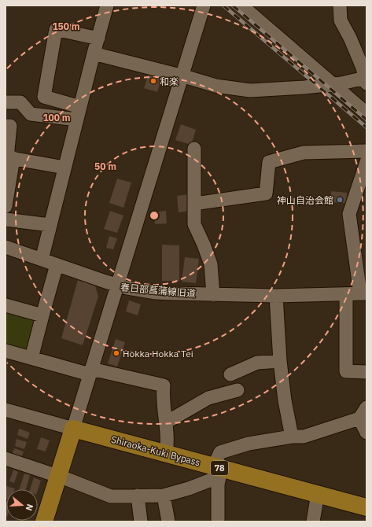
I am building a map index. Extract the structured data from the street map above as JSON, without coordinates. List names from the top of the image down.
{
  "streets": {
    "main road": ["Shiraoka-Kuki Bypass", "78"],
    "street": ["春日部菖蒲線旧道"]
  },
  "crossings": [
    ["春日部菖蒲線旧道", "Shiraoka-Kuki Bypass"]
  ],
  "places": ["和楽", "神山自治会館", "Hokka Hokka Tei"],
  "north": "right",
  "rings": ["150 m", "100 m", "50 m"]
}
